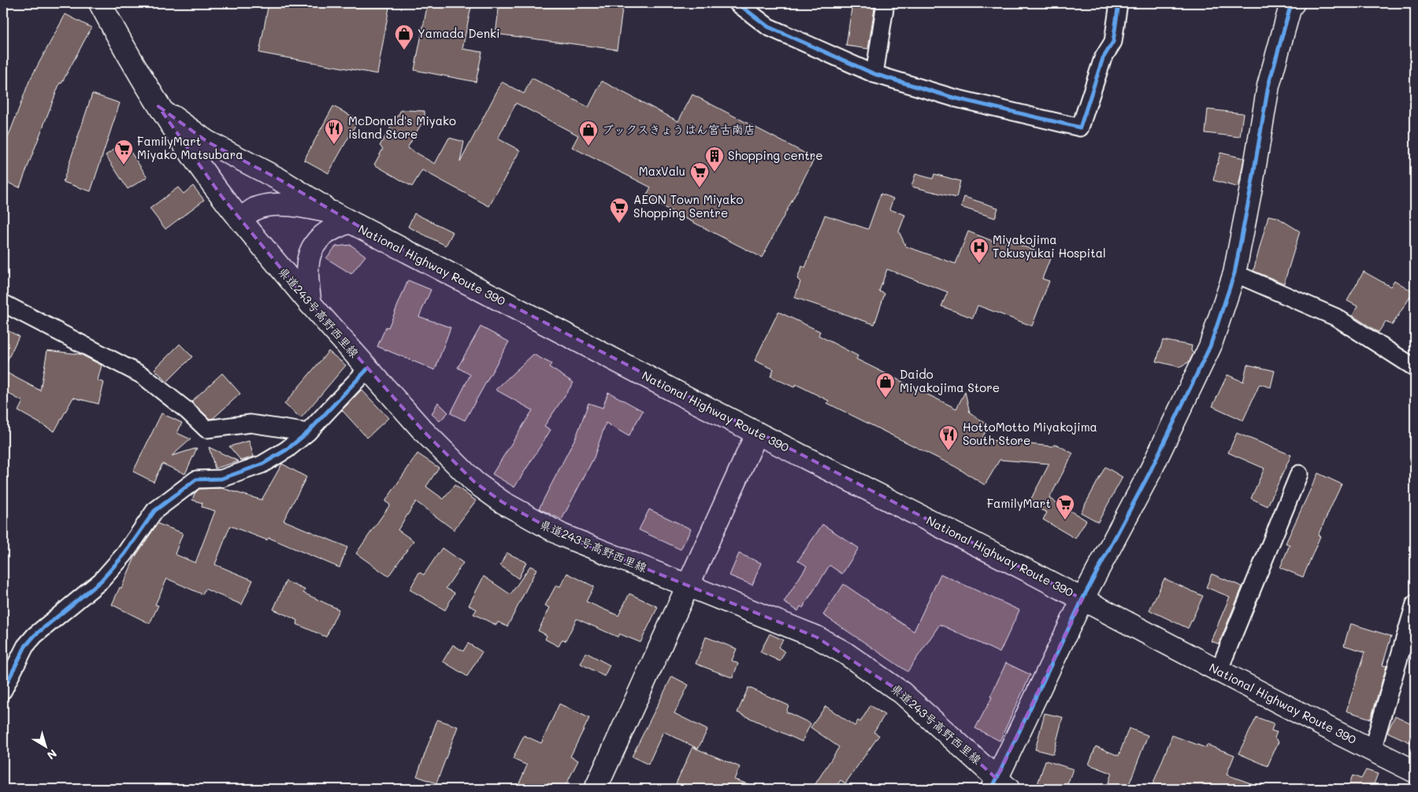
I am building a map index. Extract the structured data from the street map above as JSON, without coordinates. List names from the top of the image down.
{
  "streets": {
    "main road": ["National Highway Route 390", "県道243号高野西里線"]
  },
  "crossings": [
    ["National Highway Route 390", "県道243号高野西里線"]
  ],
  "places": {
    "shop": ["Yamada Denki", "ブックスきょうはん宮古南店", "Daido Miyakojima Store"],
    "restaurant": ["McDonald's Miyako island Store", "HottoMotto Miyakojima South Store"],
    "supermarket": [
      "FamilyMart Miyako Matsubara",
      "MaxValu",
      "AEON Town Miyako Shopping Sentre",
      "FamilyMart"
    ],
    "building": ["Shopping centre"],
    "hospital": ["Miyakojima Tokusyukai Hospital"]
  },
  "north": "bottom right"
}
